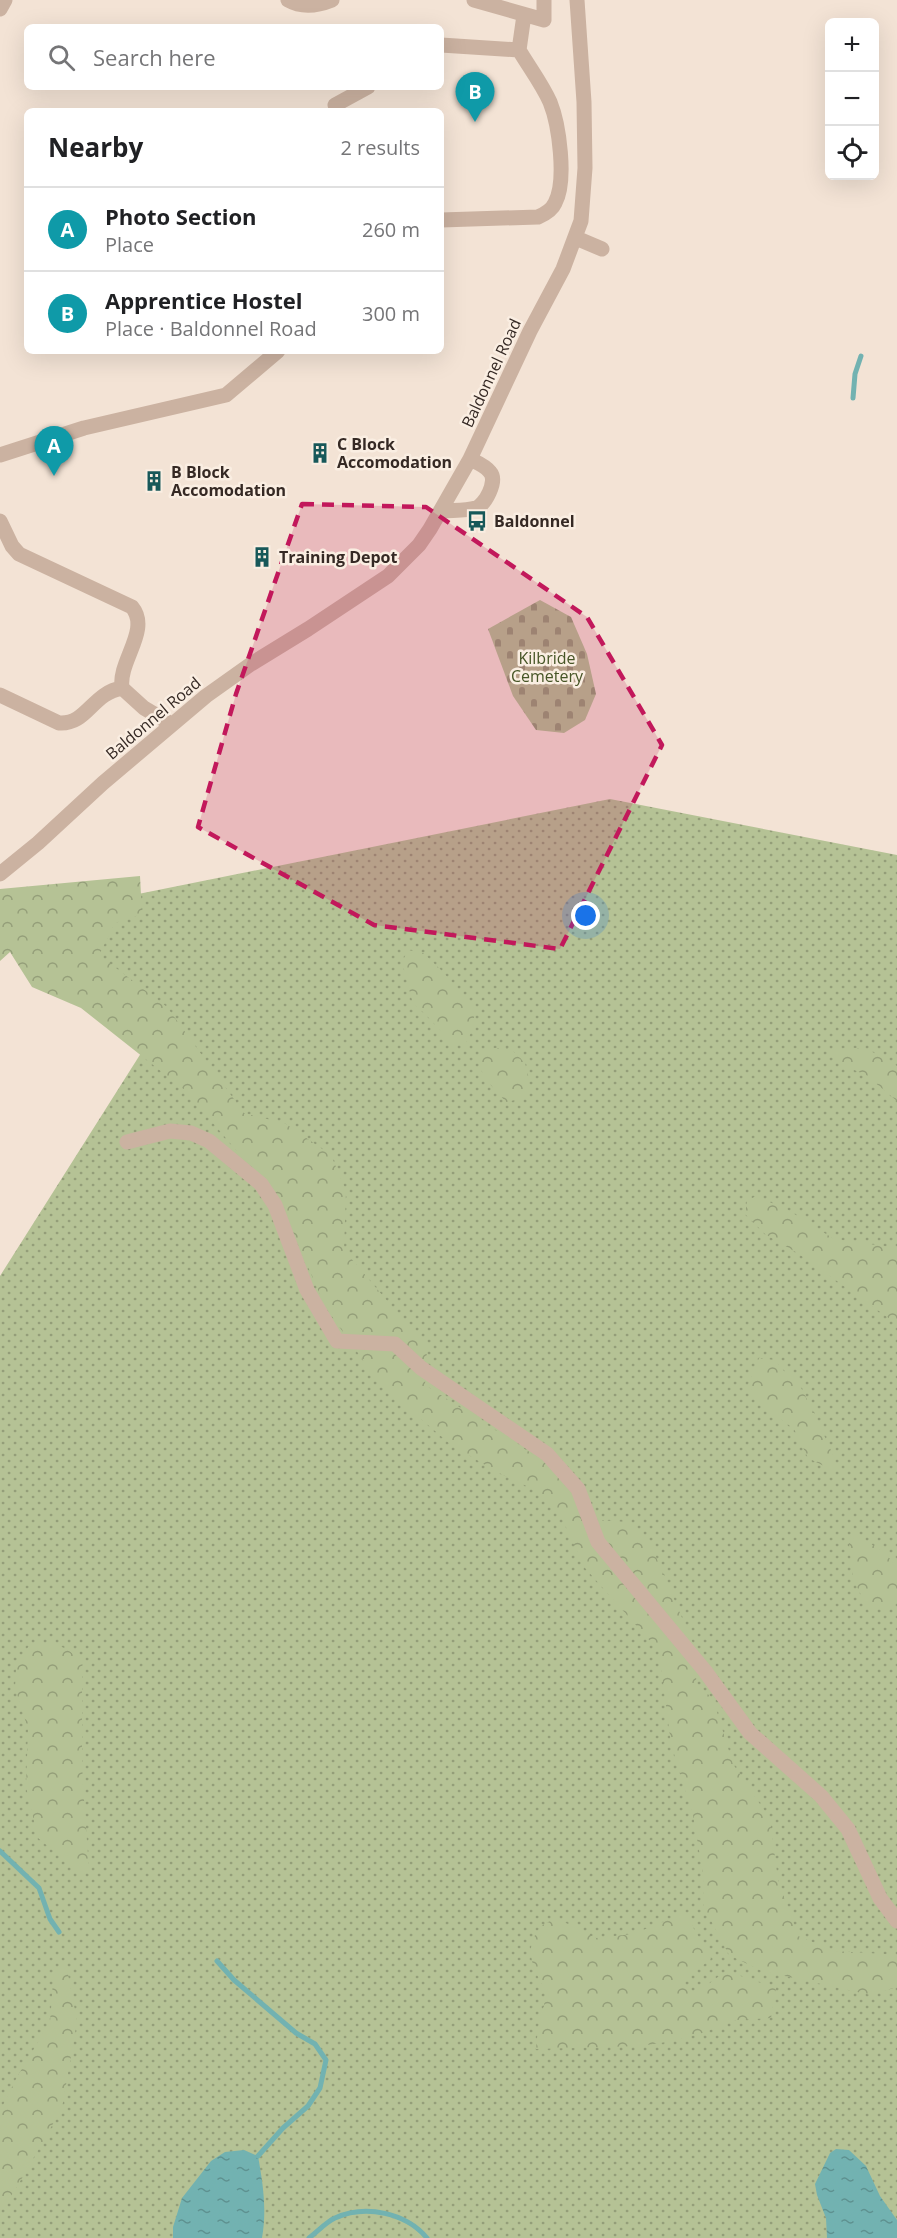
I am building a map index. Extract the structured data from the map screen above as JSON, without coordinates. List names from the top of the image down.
{
  "streets": {
    "street": ["Baldonnel Road"]
  },
  "parks": ["Kilbride Cemetery"],
  "places": {
    "building": ["C Block Accomodation", "B Block Accomodation", "Training Depot"],
    "bus stop": ["Baldonnel"]
  },
  "page": {
    "map_buttons": ["+", "−"],
    "search": "Search here",
    "pins": ["B", "A"],
    "heading": ["Nearby", "2 results"],
    "list": [
      {
        "mark": "A",
        "name": "Photo Section",
        "note": "Place",
        "value": "260 m"
      },
      {
        "mark": "B",
        "name": "Apprentice Hostel",
        "note": "Place · Baldonnel Road",
        "value": "300 m"
      }
    ]
  }
}
